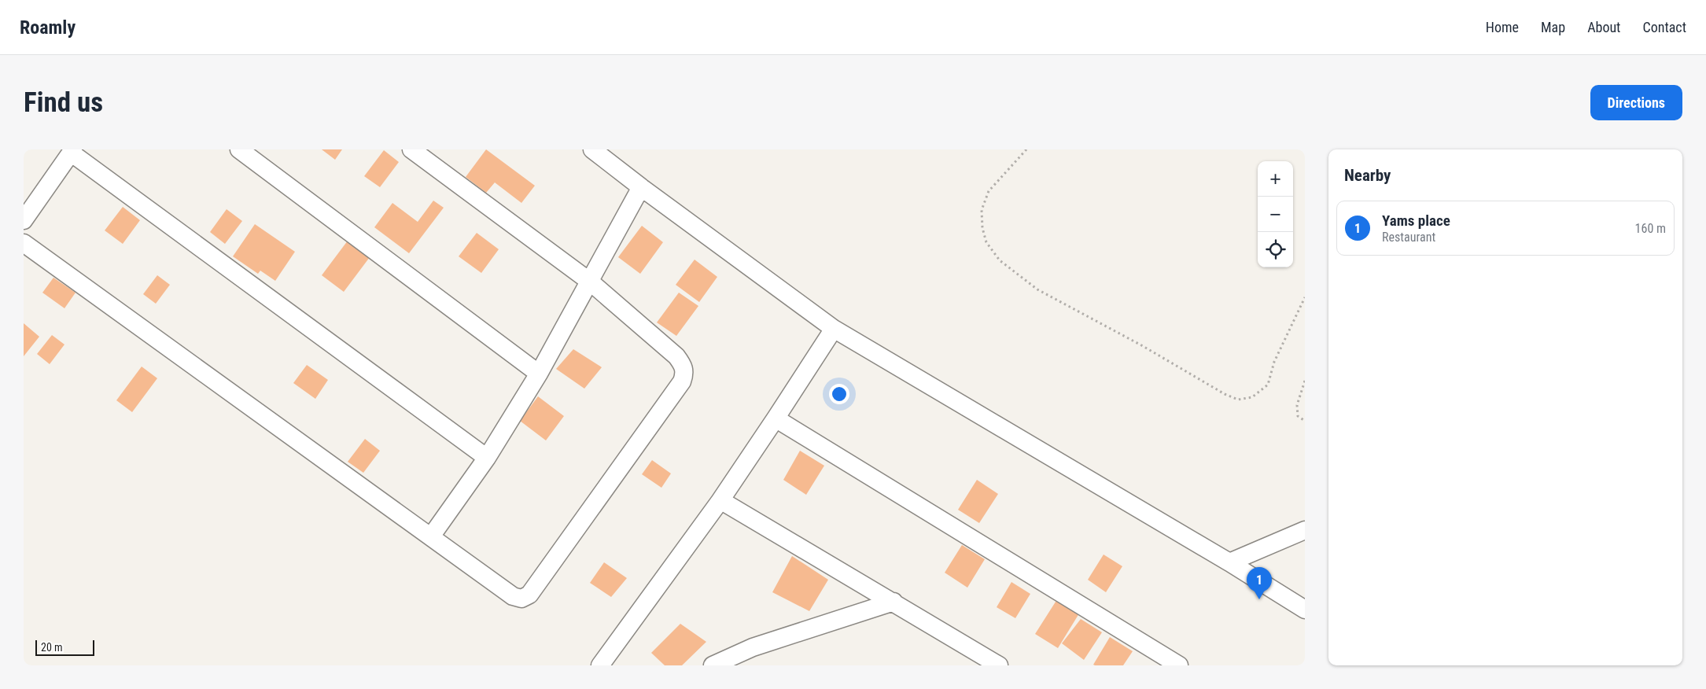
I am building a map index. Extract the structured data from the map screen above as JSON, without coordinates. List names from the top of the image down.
{
  "scale_bar": "20 m",
  "page": {
    "header": "Roamly",
    "nav": [
      "Home",
      "Map",
      "About",
      "Contact"
    ],
    "buttons": "Directions",
    "title": "Find us",
    "heading": "Nearby",
    "map_buttons": ["+", "−"],
    "list": [
      {
        "mark": "1",
        "name": "Yams place",
        "note": "Restaurant",
        "value": "160 m"
      }
    ],
    "pins": "1",
    "scale": "20 m"
  }
}
